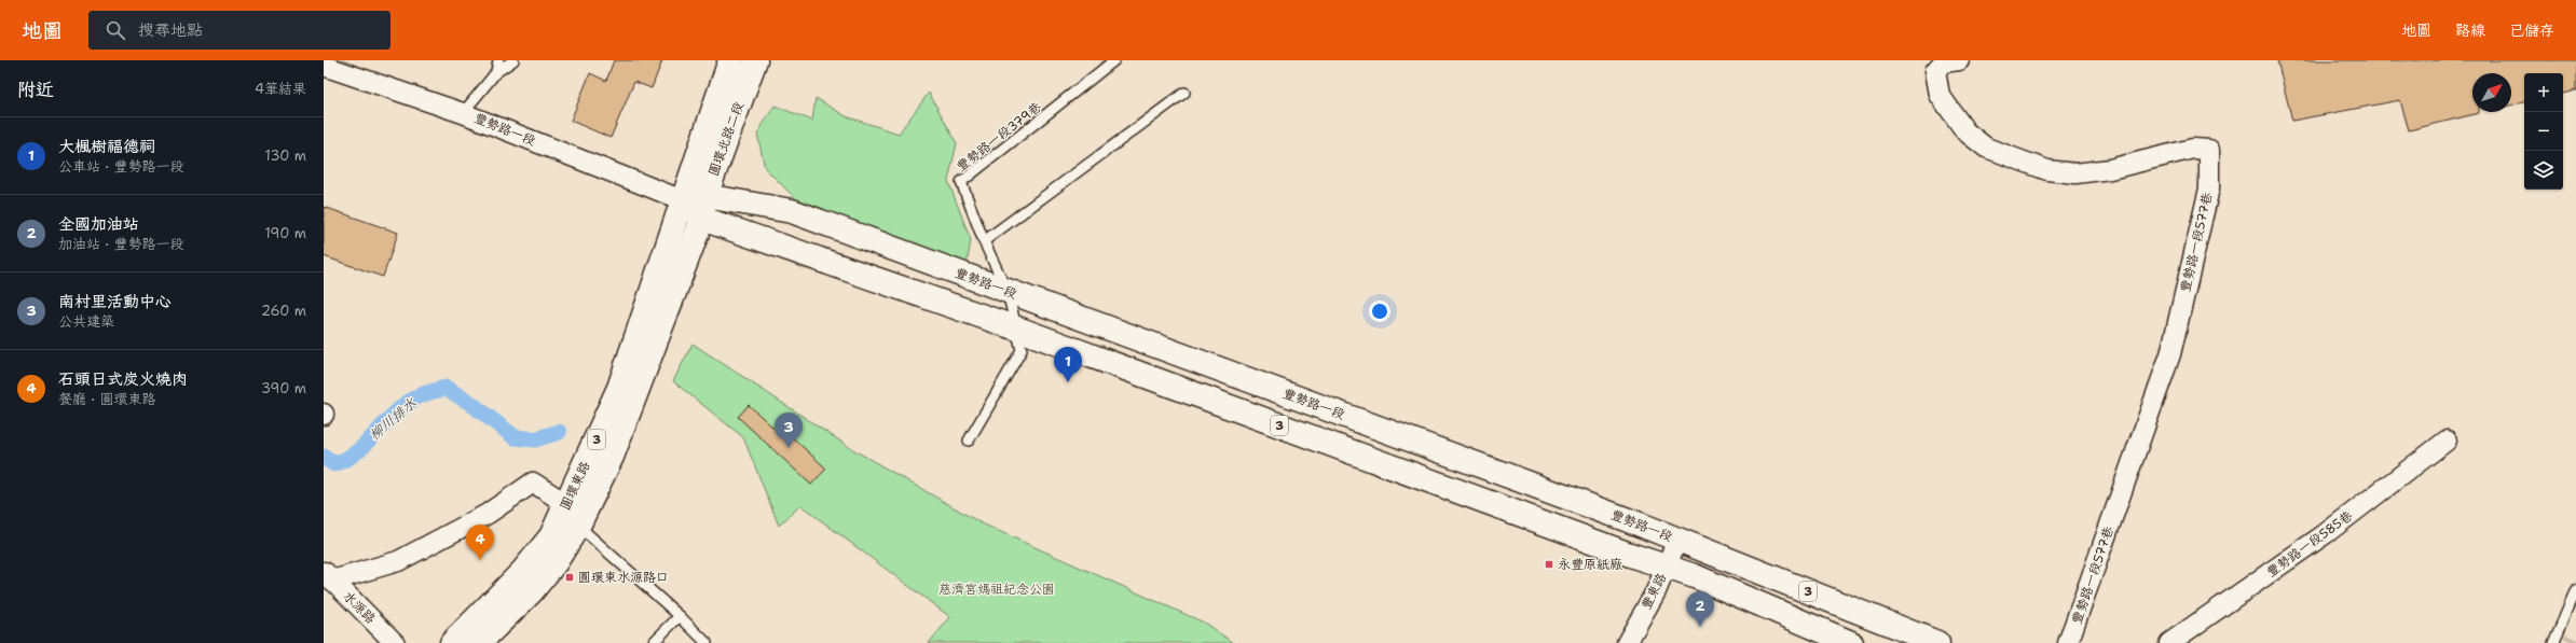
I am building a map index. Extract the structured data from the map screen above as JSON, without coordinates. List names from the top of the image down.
{
  "streets": {
    "main road": [
      "豐勢路一段",
      "圓環北路二段",
      "3",
      "圓環東路"
    ],
    "street": [
      "豐勢路一段577巷",
      "豐勢路一段585巷",
      "豐東路",
      "水源路"
    ],
    "lane": ["豐勢路一段379巷"]
  },
  "crossings": [
    ["豐勢路一段", "豐勢路一段379巷"],
    ["豐勢路一段", "圓環北路二段"],
    ["豐勢路一段", "圓環東路"],
    ["豐勢路一段", "豐東路"],
    ["圓環北路二段", "圓環東路"]
  ],
  "water": ["柳川排水"],
  "parks": ["慈濟宮媽祖紀念公園"],
  "places": {
    "transit": ["永豐原紙廠", "圓環東水源路口"]
  },
  "north": "top right",
  "page": {
    "header": "地圖",
    "search": "搜尋地點",
    "nav": ["地圖", "路線", "已儲存"],
    "heading": ["附近", "4筆結果"],
    "map_buttons": ["+", "−"],
    "list": [
      {
        "mark": "1",
        "name": "大楓樹福德祠",
        "note": "公車站 · 豐勢路一段",
        "value": "130 m"
      },
      {
        "mark": "2",
        "name": "全國加油站",
        "note": "加油站 · 豐勢路一段",
        "value": "190 m"
      },
      {
        "mark": "3",
        "name": "南村里活動中心",
        "note": "公共建築",
        "value": "260 m"
      },
      {
        "mark": "4",
        "name": "石頭日式炭火燒肉",
        "note": "餐廳 · 圓環東路",
        "value": "390 m"
      }
    ],
    "pins": [
      "1",
      "3",
      "4",
      "2"
    ]
  }
}
